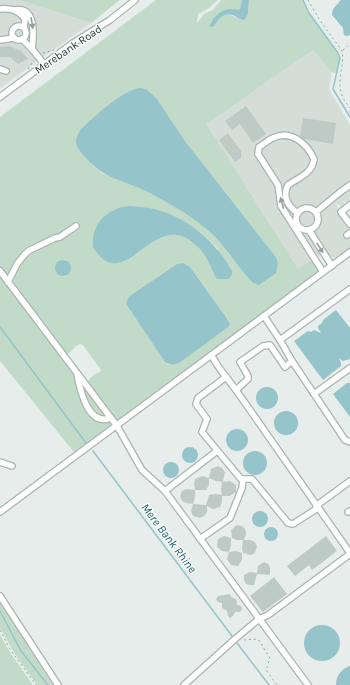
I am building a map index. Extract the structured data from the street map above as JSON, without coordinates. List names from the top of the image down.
{
  "streets": {
    "street": ["Merebank Road"]
  },
  "water": ["Mere Bank Rhine"]
}
